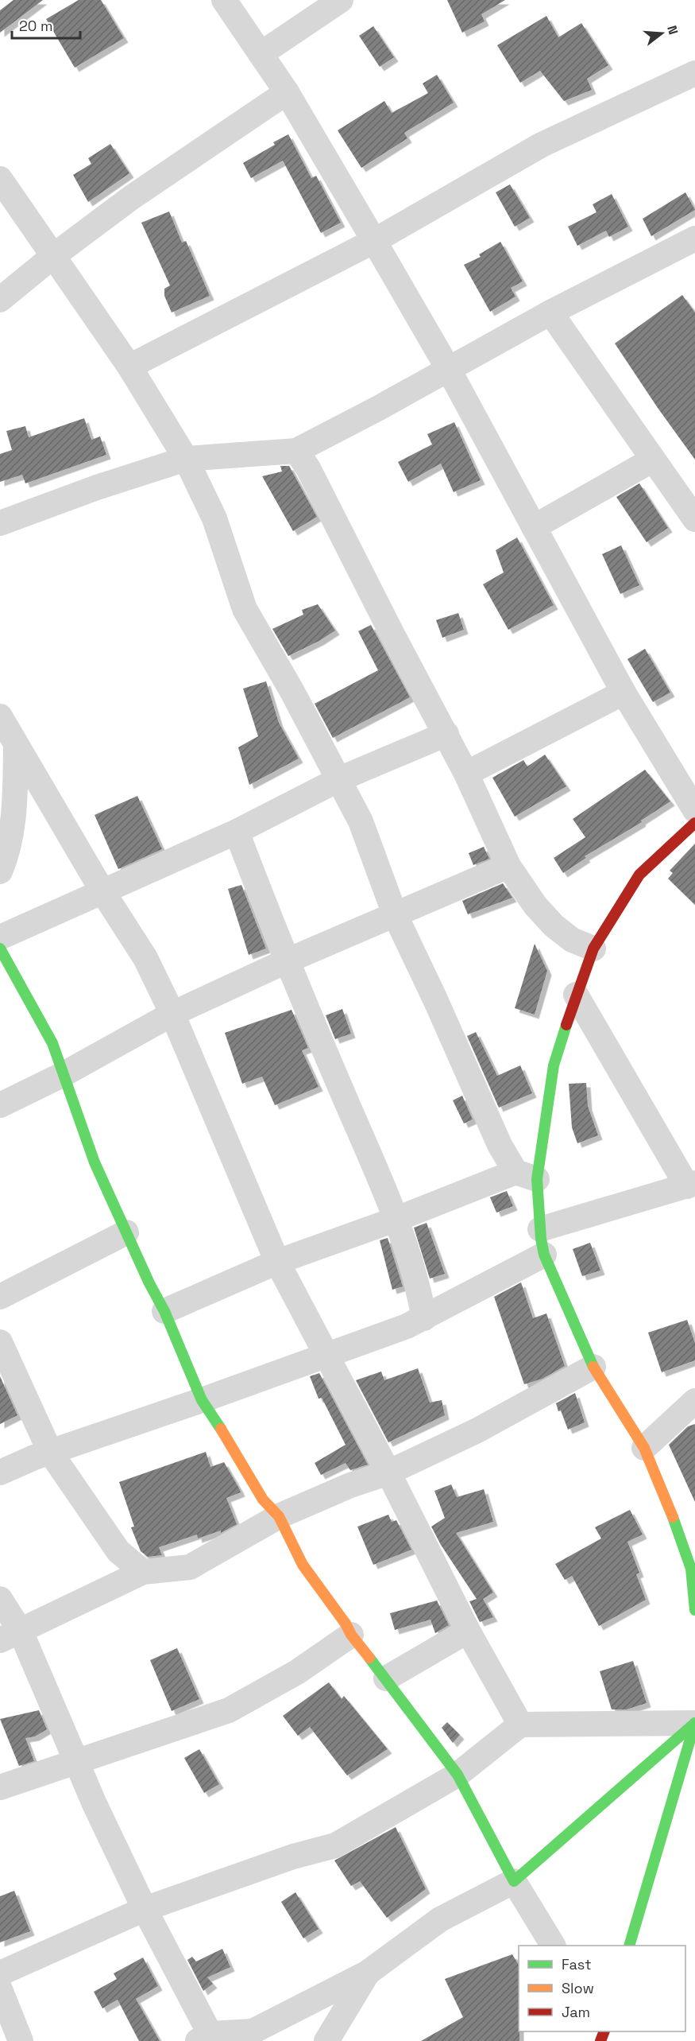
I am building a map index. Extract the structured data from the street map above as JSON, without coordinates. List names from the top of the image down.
{
  "legend": ["Fast", "Slow", "Jam"],
  "scale_bar": "20 m",
  "north": "right"
}
